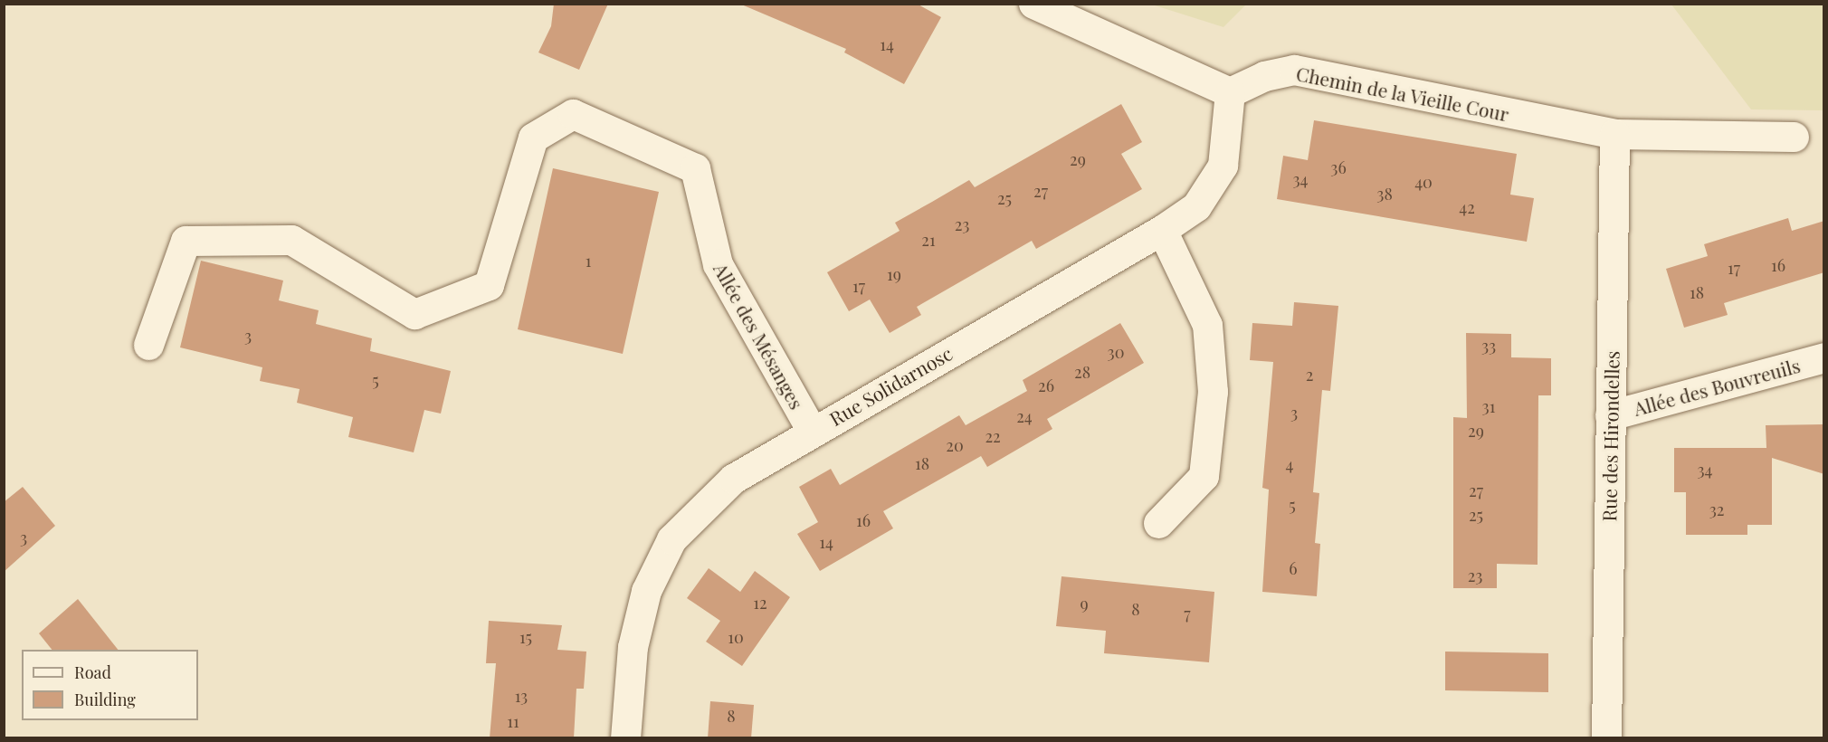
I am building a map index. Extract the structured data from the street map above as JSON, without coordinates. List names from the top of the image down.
{
  "streets": {
    "street": [
      "Chemin de la Vieille Cour",
      "Allée des Mésanges",
      "Rue Solidarnosc",
      "Allée des Bouvreuils",
      "Rue des Hirondelles"
    ]
  },
  "crossings": [
    ["Chemin de la Vieille Cour", "Rue Solidarnosc"],
    ["Chemin de la Vieille Cour", "Rue des Hirondelles"],
    ["Allée des Mésanges", "Rue Solidarnosc"],
    ["Allée des Bouvreuils", "Rue des Hirondelles"]
  ],
  "house_numbers": [
    "14",
    "29",
    "36",
    "34",
    "40",
    "27",
    "38",
    "25",
    "42",
    "23",
    "21",
    "1",
    "16",
    "17",
    "19",
    "17",
    "18",
    "3",
    "33",
    "30",
    "28",
    "2",
    "5",
    "26",
    "31",
    "3",
    "24",
    "29",
    "22",
    "20",
    "18",
    "4",
    "34",
    "27",
    "5",
    "32",
    "25",
    "16",
    "3",
    "14",
    "6",
    "23",
    "12",
    "9",
    "8",
    "7",
    "15",
    "10",
    "13",
    "8",
    "11"
  ],
  "legend": ["Road", "Building"]
}
